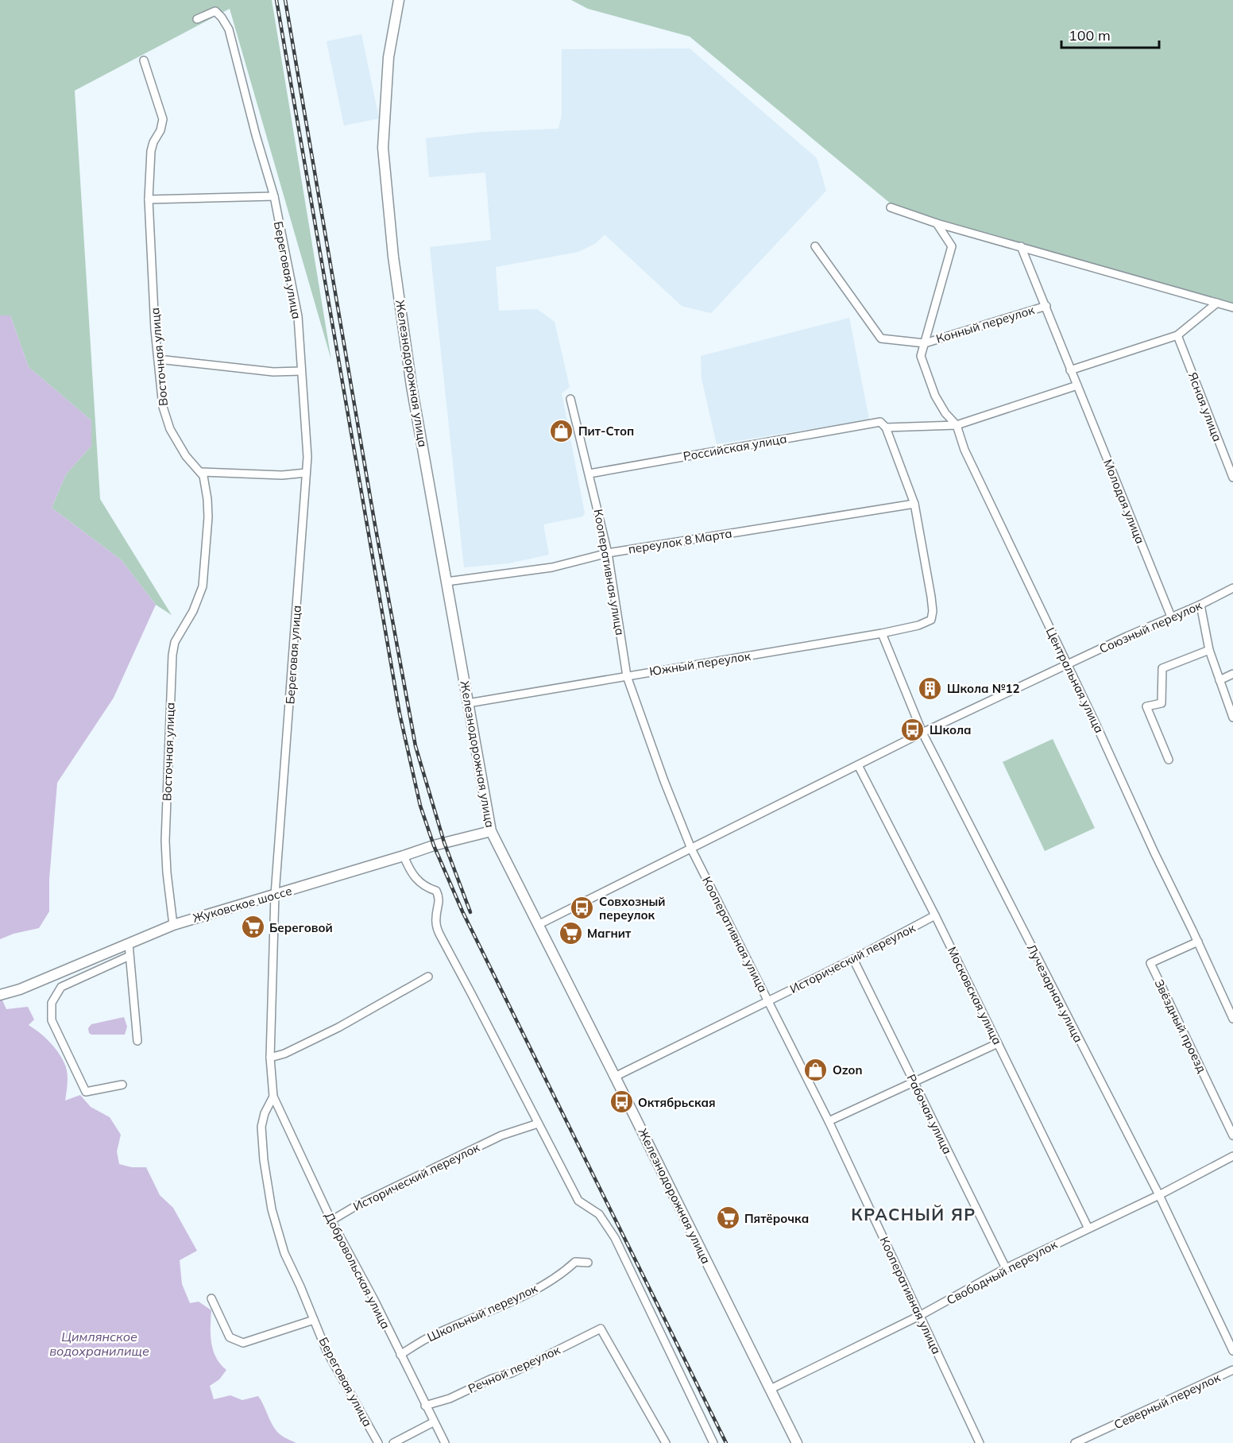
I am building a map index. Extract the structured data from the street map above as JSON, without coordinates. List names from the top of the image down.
{
  "streets": {
    "main road": ["Железнодорожная улица", "Жуковское шоссе"],
    "street": [
      "Береговая улица",
      "Конный переулок",
      "Восточная улица",
      "Ясная улица",
      "Российская улица",
      "Молодая улица",
      "переулок 8 Марта",
      "Кооперативная улица",
      "Союзный переулок",
      "Южный переулок",
      "Центральная улица",
      "Исторический переулок",
      "Лучезарная улица",
      "Московская улица",
      "Звёздный проезд",
      "Рабочая улица",
      "Добровольская улица",
      "Свободный переулок",
      "Школьный переулок",
      "Речной переулок",
      "Северный переулок"
    ]
  },
  "crossings": [
    ["Береговая улица", "Жуковское шоссе"],
    ["Береговая улица", "Добровольская улица"],
    ["Конный переулок", "Молодая улица"],
    ["Конный переулок", "Центральная улица"],
    ["Восточная улица", "Жуковское шоссе"],
    ["Железнодорожная улица", "переулок 8 Марта"],
    ["Железнодорожная улица", "Южный переулок"],
    ["Железнодорожная улица", "Жуковское шоссе"],
    ["Железнодорожная улица", "Исторический переулок"],
    ["Железнодорожная улица", "Свободный переулок"],
    ["Российская улица", "Кооперативная улица"],
    ["Молодая улица", "Союзный переулок"],
    ["переулок 8 Марта", "Кооперативная улица"],
    ["переулок 8 Марта", "Южный переулок"],
    ["Кооперативная улица", "Южный переулок"],
    ["Кооперативная улица", "Исторический переулок"],
    ["Кооперативная улица", "Свободный переулок"],
    ["Союзный переулок", "Центральная улица"],
    ["Южный переулок", "Лучезарная улица"],
    ["Центральная улица", "Звёздный проезд"],
    ["Исторический переулок", "Московская улица"],
    ["Исторический переулок", "Рабочая улица"],
    ["Исторический переулок", "Добровольская улица"],
    ["Лучезарная улица", "Свободный переулок"],
    ["Московская улица", "Свободный переулок"],
    ["Рабочая улица", "Свободный переулок"],
    ["Добровольская улица", "Школьный переулок"],
    ["Добровольская улица", "Речной переулок"]
  ],
  "districts": ["КРАСНЫЙ ЯР"],
  "water": ["Цимлянское водохранилище"],
  "places": {
    "shop": ["Пит-Стоп", "Ozon"],
    "building": ["Школа №12"],
    "bus stop": ["Школа", "Совхозный переулок", "Октябрьская"],
    "supermarket": ["Береговой", "Магнит", "Пятёрочка"]
  },
  "scale_bar": "100 m"
}
